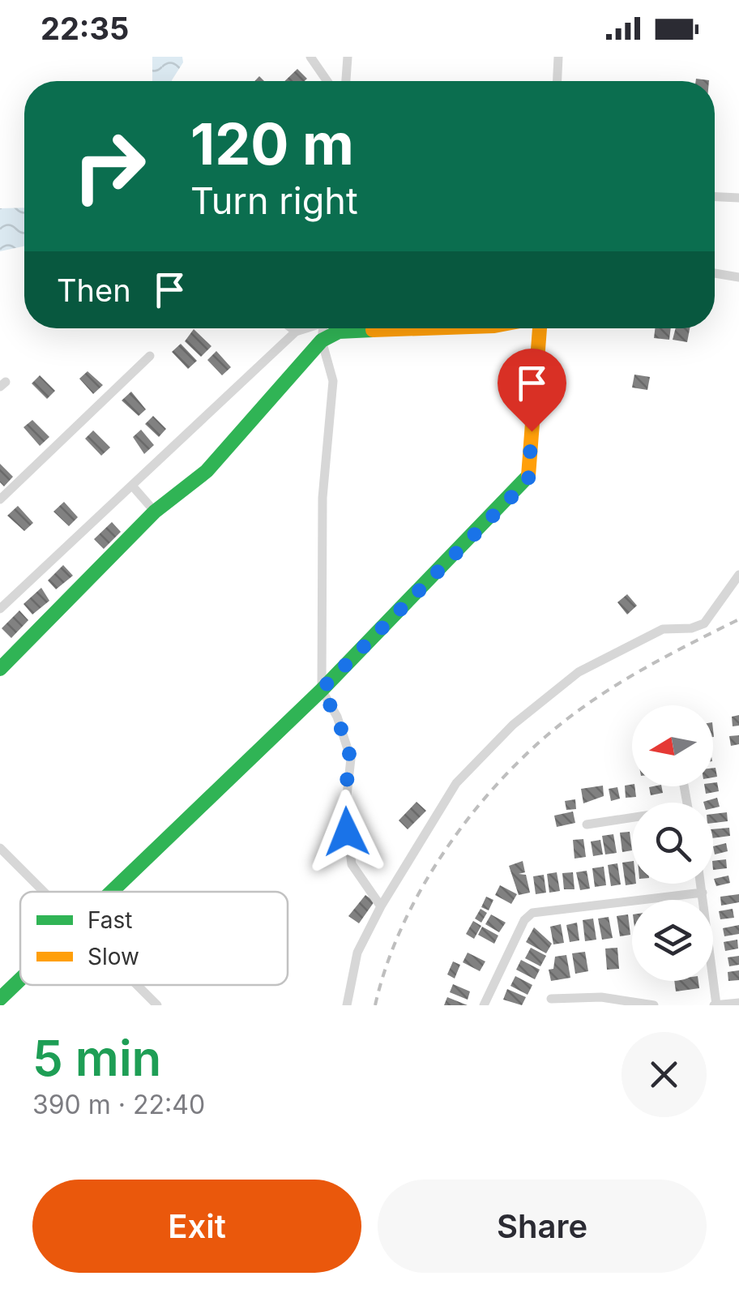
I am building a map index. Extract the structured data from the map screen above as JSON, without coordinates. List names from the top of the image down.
{
  "legend": ["Fast", "Slow"],
  "north": "left",
  "page": {
    "status": "22:35",
    "turn": ["120 m", "Turn right"],
    "then": "Then",
    "heading": ["5 min", "390 m · 22:40"],
    "buttons": ["Exit", "Share"]
  }
}
